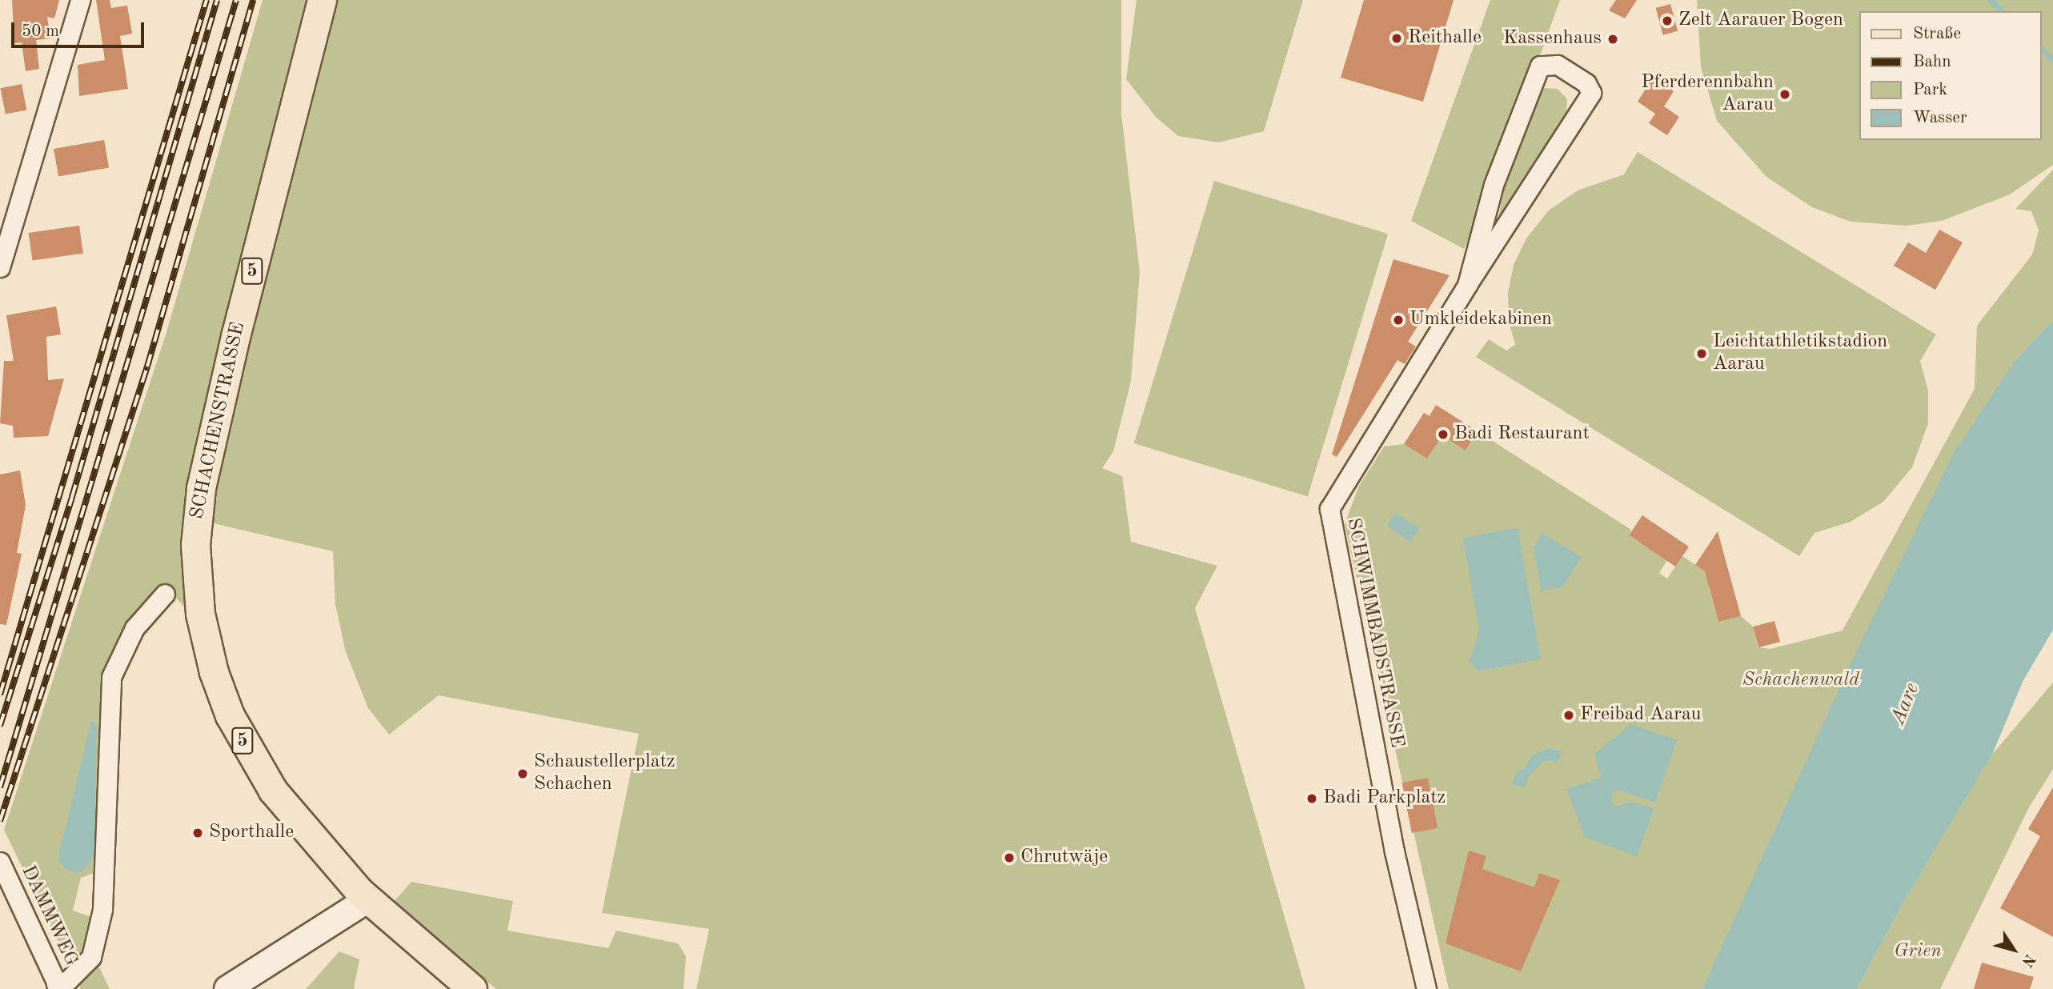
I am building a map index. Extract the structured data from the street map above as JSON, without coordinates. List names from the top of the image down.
{
  "streets": {
    "main road": ["5", "SCHACHENSTRASSE"],
    "street": ["SCHWIMMBADSTRASSE", "DAMMWEG"]
  },
  "crossings": [
    ["5", "SCHACHENSTRASSE"]
  ],
  "water": ["Aare"],
  "parks": ["Schachenwald", "Grien"],
  "places": [
    "Zelt Aarauer Bogen",
    "Reithalle",
    "Kassenhaus",
    "Pferderennbahn Aarau",
    "Umkleidekabinen",
    "Leichtathletikstadion Aarau",
    "Badi Restaurant",
    "Freibad Aarau",
    "Schaustellerplatz Schachen",
    "Badi Parkplatz",
    "Sporthalle",
    "Chrutwäje"
  ],
  "legend": [
    "Straße",
    "Bahn",
    "Park",
    "Wasser"
  ],
  "scale_bar": "50 m",
  "north": "bottom right"
}
